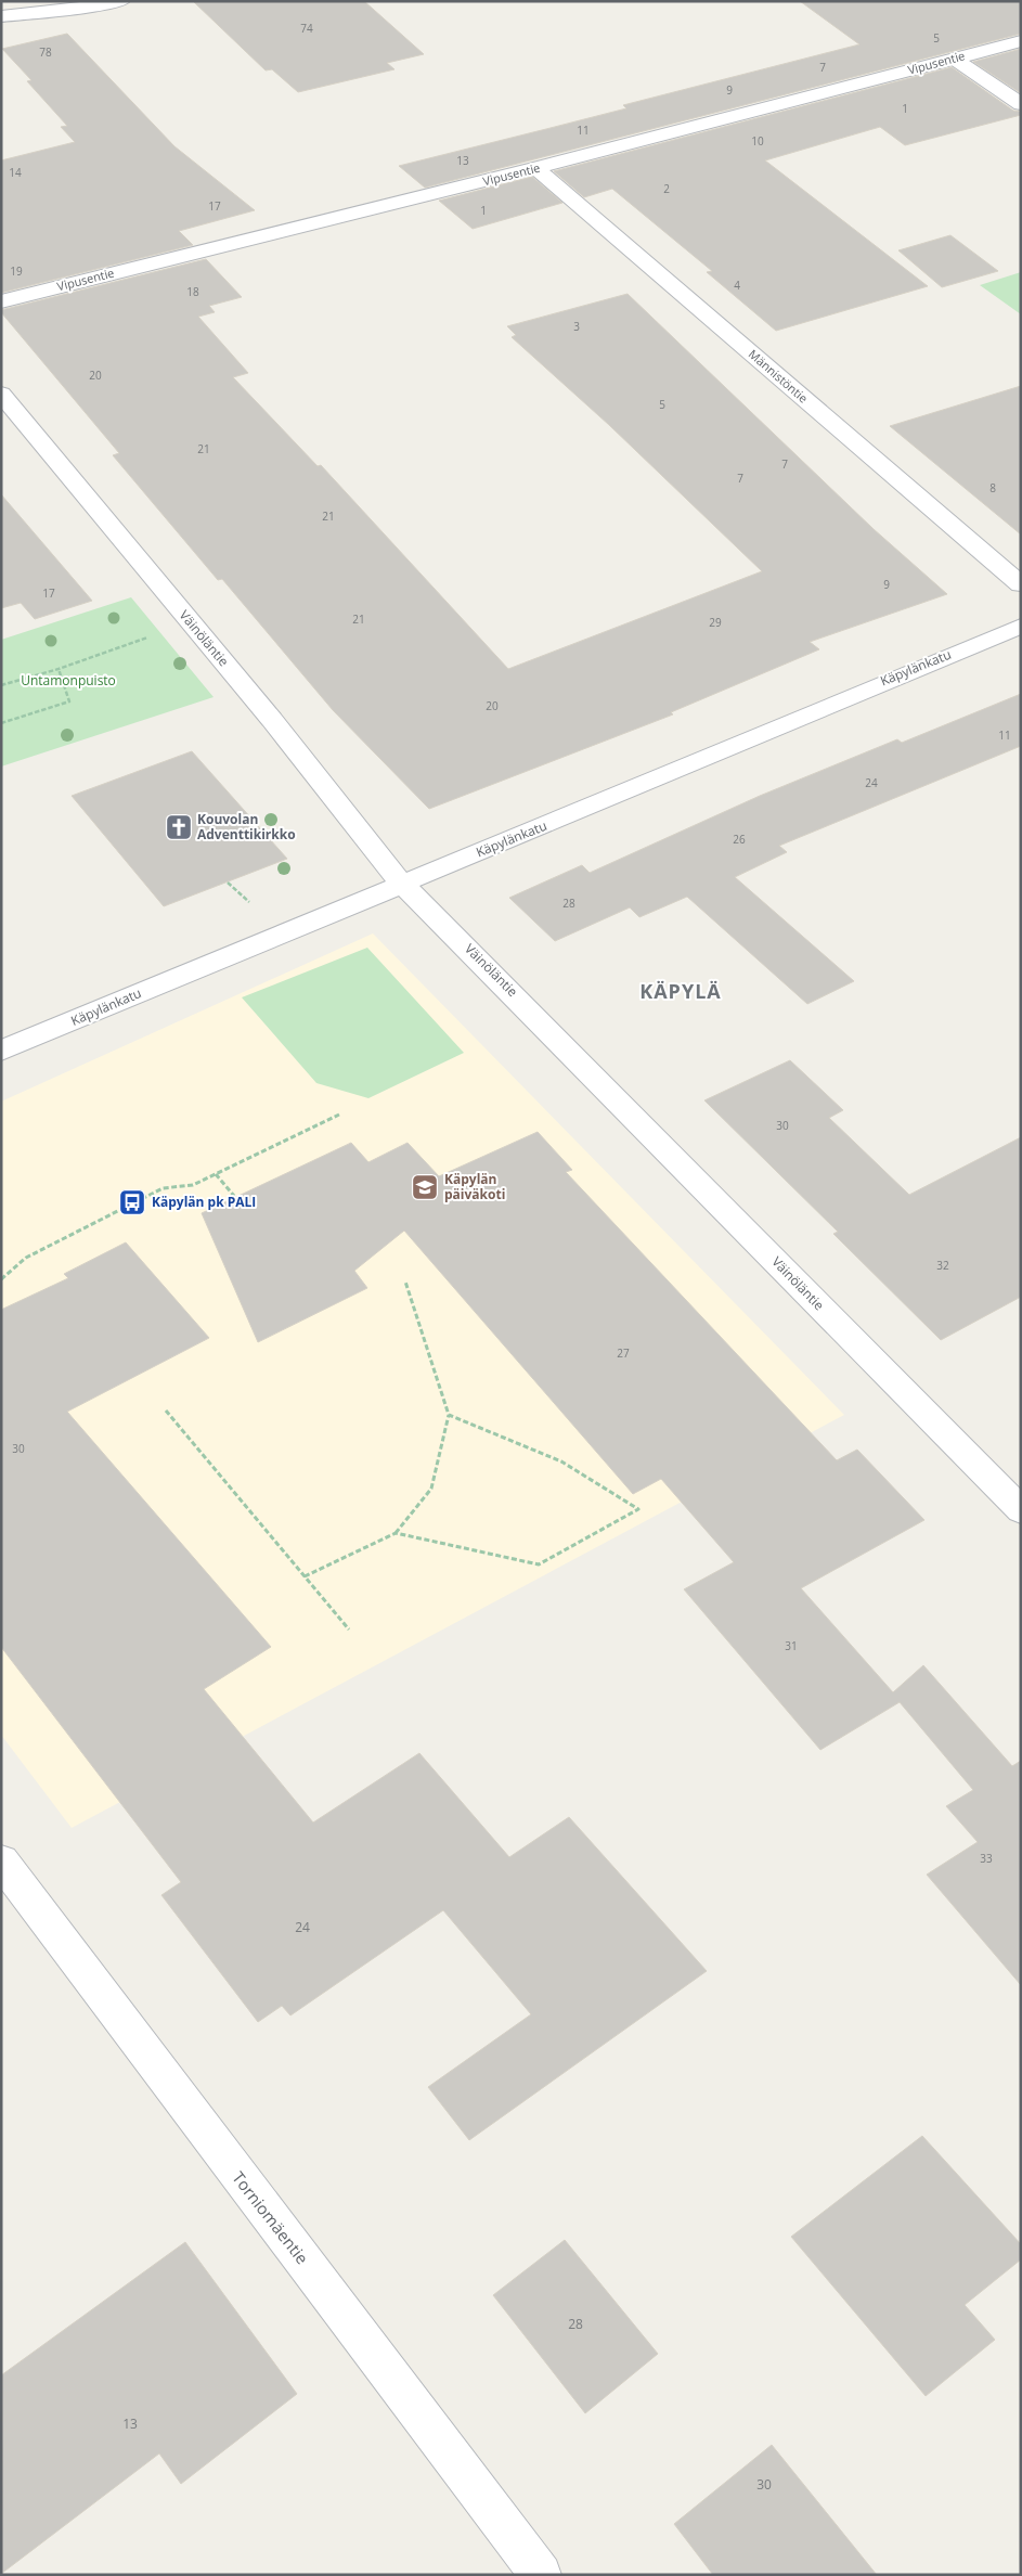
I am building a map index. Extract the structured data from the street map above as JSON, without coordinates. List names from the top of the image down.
{
  "streets": {
    "street": [
      "Vipusentie",
      "Männistöntie",
      "Väinöläntie",
      "Käpylänkatu",
      "Torniomäentie"
    ]
  },
  "crossings": [
    ["Vipusentie", "Männistöntie"],
    ["Väinöläntie", "Käpylänkatu"]
  ],
  "districts": ["KÄPYLÄ"],
  "parks": ["Untamonpuisto"],
  "places": {
    "church": ["Kouvolan Adventtikirkko"],
    "school or university": ["Käpylän päiväkoti"],
    "bus stop": ["Käpylän pk PALI"]
  },
  "house_numbers": [
    "74",
    "5",
    "78",
    "7",
    "9",
    "1",
    "11",
    "10",
    "13",
    "14",
    "2",
    "17",
    "1",
    "19",
    "4",
    "18",
    "3",
    "20",
    "5",
    "21",
    "7",
    "7",
    "8",
    "21",
    "9",
    "17",
    "21",
    "29",
    "20",
    "11",
    "24",
    "26",
    "28",
    "30",
    "32",
    "27",
    "30",
    "31",
    "33",
    "24",
    "28",
    "13",
    "30"
  ]
}
